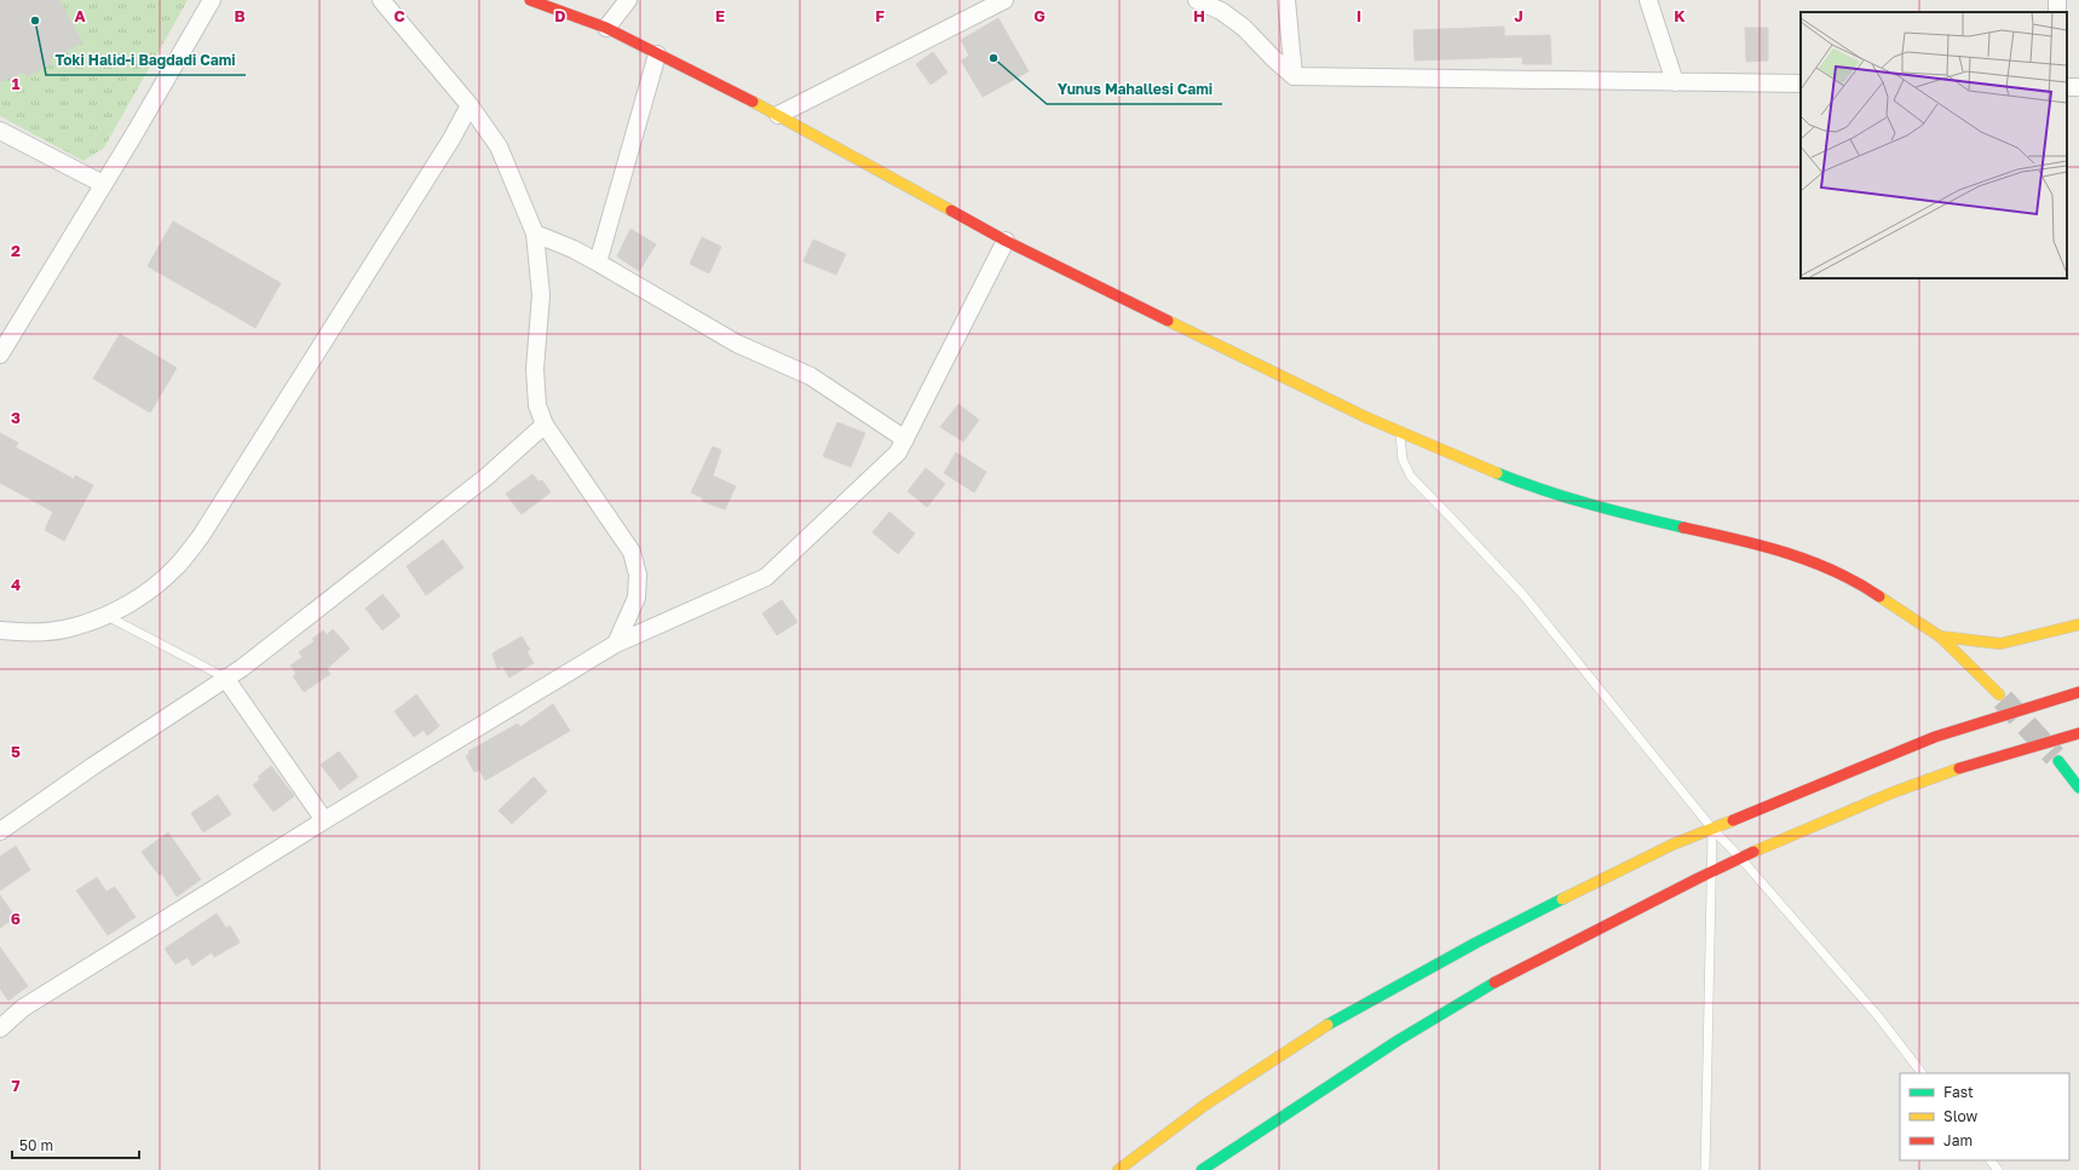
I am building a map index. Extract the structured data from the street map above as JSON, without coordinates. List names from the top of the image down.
{
  "places": ["Toki Halid-i Bağdadi Cami", "Yunus Mahallesi Cami"],
  "legend": ["Fast", "Slow", "Jam"],
  "scale_bar": "50 m",
  "grid": {
    "columns": [
      "A",
      "B",
      "C",
      "D",
      "E",
      "F",
      "G",
      "H",
      "I",
      "J",
      "K"
    ],
    "rows": [
      "1",
      "2",
      "3",
      "4",
      "5",
      "6",
      "7"
    ]
  }
}
